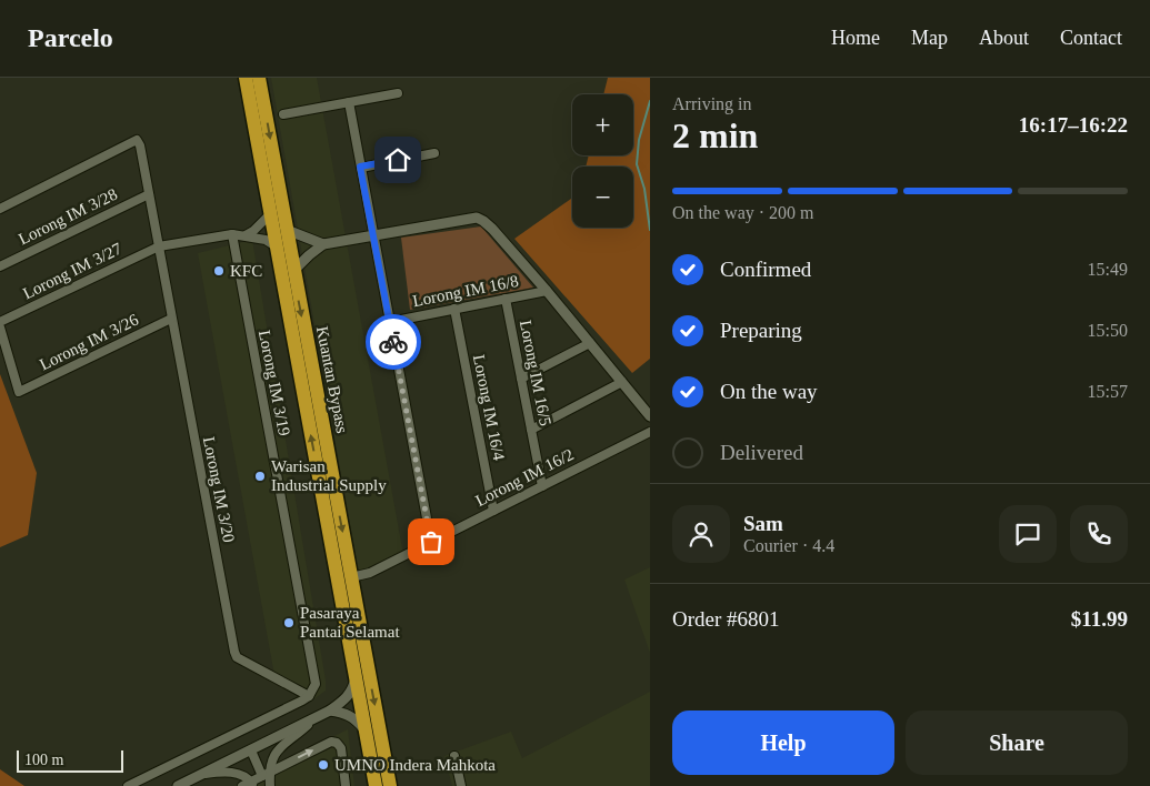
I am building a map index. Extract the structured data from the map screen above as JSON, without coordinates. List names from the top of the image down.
{
  "streets": {
    "highway": ["Kuantan Bypass"],
    "street": [
      "Lorong IM 3/28",
      "Lorong IM 3/27",
      "Lorong IM 16/8",
      "Lorong IM 3/26",
      "Lorong IM 16/5",
      "Lorong IM 3/19",
      "Lorong IM 16/4",
      "Lorong IM 16/2",
      "Lorong IM 3/20"
    ]
  },
  "crossings": [
    ["Lorong IM 3/28", "Lorong IM 3/20"],
    ["Lorong IM 3/27", "Kuantan Bypass"],
    ["Lorong IM 3/27", "Lorong IM 3/19"],
    ["Lorong IM 3/27", "Lorong IM 3/20"],
    ["Lorong IM 16/8", "Lorong IM 16/5"],
    ["Lorong IM 16/8", "Lorong IM 16/4"],
    ["Lorong IM 3/26", "Lorong IM 3/20"],
    ["Lorong IM 16/5", "Lorong IM 16/2"],
    ["Kuantan Bypass", "Lorong IM 16/2"],
    ["Lorong IM 3/19", "Lorong IM 3/20"],
    ["Lorong IM 16/4", "Lorong IM 16/2"]
  ],
  "places": [
    "KFC",
    "Warisan Industrial Supply",
    "Pasaraya Pantai Selamat",
    "UMNO Indera Mahkota"
  ],
  "scale_bar": "100 m",
  "page": {
    "header": "Parcelo",
    "nav": [
      "Home",
      "Map",
      "About",
      "Contact"
    ],
    "heading": ["2 min", "Arriving in", "16:17–16:22"],
    "panel": [
      "Sam",
      "Courier · 4.4",
      "Order #6801",
      "$11.99"
    ],
    "map_buttons": ["+", "−"],
    "bar": "On the way · 200 m",
    "list": [
      ["Confirmed", "15:49"],
      ["Preparing", "15:50"],
      ["On the way", "15:57"],
      "Delivered"
    ],
    "buttons": ["Help", "Share"],
    "scale": "100 m"
  }
}
